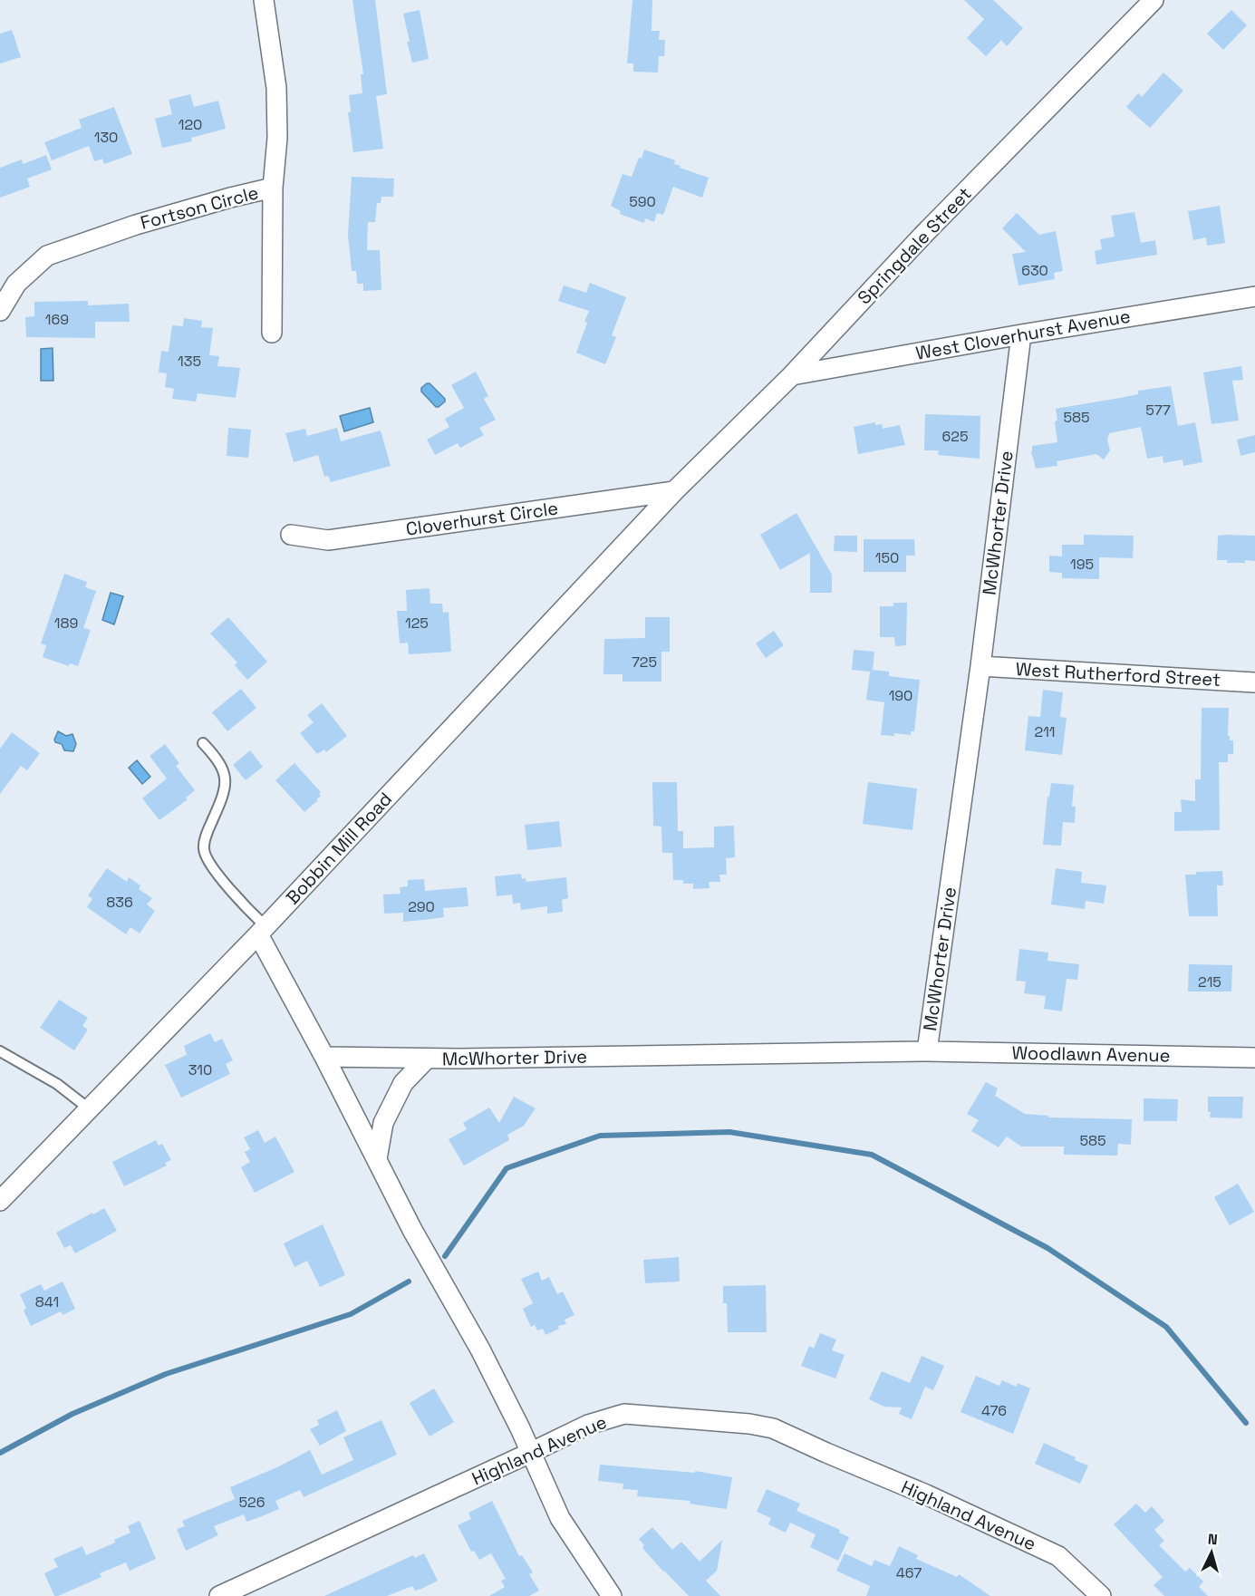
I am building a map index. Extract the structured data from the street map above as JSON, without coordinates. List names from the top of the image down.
{
  "streets": {
    "street": [
      "Fortson Circle",
      "Springdale Street",
      "West Cloverhurst Avenue",
      "Cloverhurst Circle",
      "McWhorter Drive",
      "West Rutherford Street",
      "Bobbin Mill Road",
      "Woodlawn Avenue",
      "Highland Avenue"
    ]
  },
  "crossings": [
    ["Springdale Street", "West Cloverhurst Avenue"],
    ["Springdale Street", "Cloverhurst Circle"],
    ["Springdale Street", "Bobbin Mill Road"],
    ["West Cloverhurst Avenue", "McWhorter Drive"],
    ["Cloverhurst Circle", "Bobbin Mill Road"],
    ["McWhorter Drive", "West Rutherford Street"],
    ["McWhorter Drive", "Woodlawn Avenue"]
  ],
  "house_numbers": [
    "120",
    "130",
    "590",
    "630",
    "169",
    "135",
    "577",
    "585",
    "625",
    "150",
    "195",
    "189",
    "125",
    "725",
    "190",
    "211",
    "836",
    "290",
    "215",
    "310",
    "585",
    "841",
    "476",
    "526",
    "467"
  ],
  "north": "top"
}
